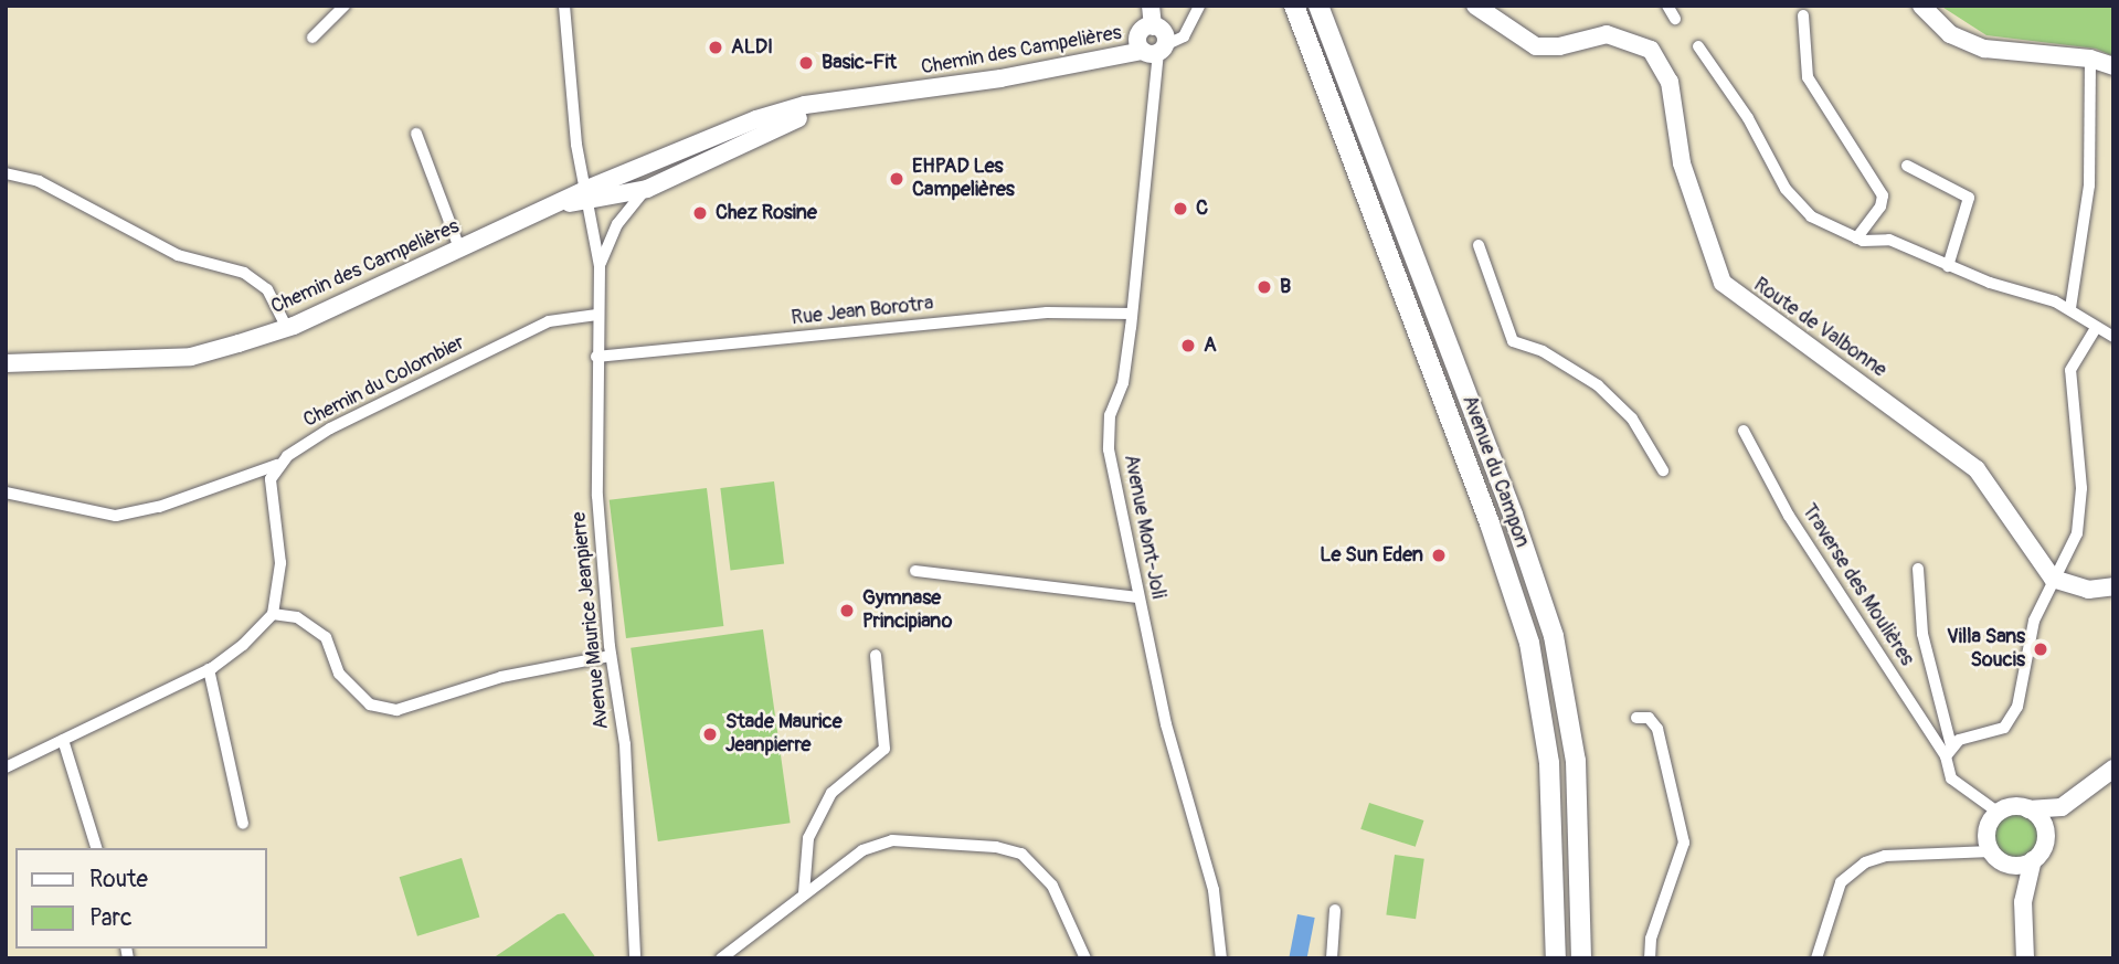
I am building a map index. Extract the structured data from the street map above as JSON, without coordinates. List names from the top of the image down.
{
  "streets": {
    "main road": ["Avenue du Campon"],
    "street": [
      "Chemin des Campelières",
      "Rue Jean Borotra",
      "Route de Valbonne",
      "Chemin du Colombier",
      "Avenue Mont-Joli",
      "Traverse des Moulières",
      "Avenue Maurice Jeanpierre"
    ]
  },
  "crossings": [
    ["Chemin des Campelières", "Avenue Mont-Joli"],
    ["Chemin des Campelières", "Avenue Maurice Jeanpierre"],
    ["Rue Jean Borotra", "Avenue Mont-Joli"],
    ["Rue Jean Borotra", "Avenue Maurice Jeanpierre"],
    ["Chemin du Colombier", "Avenue Maurice Jeanpierre"]
  ],
  "places": [
    "ALDI",
    "Basic-Fit",
    "EHPAD Les Campelières",
    "C",
    "Chez Rosine",
    "B",
    "A",
    "Le Sun Eden",
    "Gymnase Principiano",
    "Villa Sans Soucis",
    "Stade Maurice Jeanpierre"
  ],
  "legend": ["Route", "Parc"]
}
